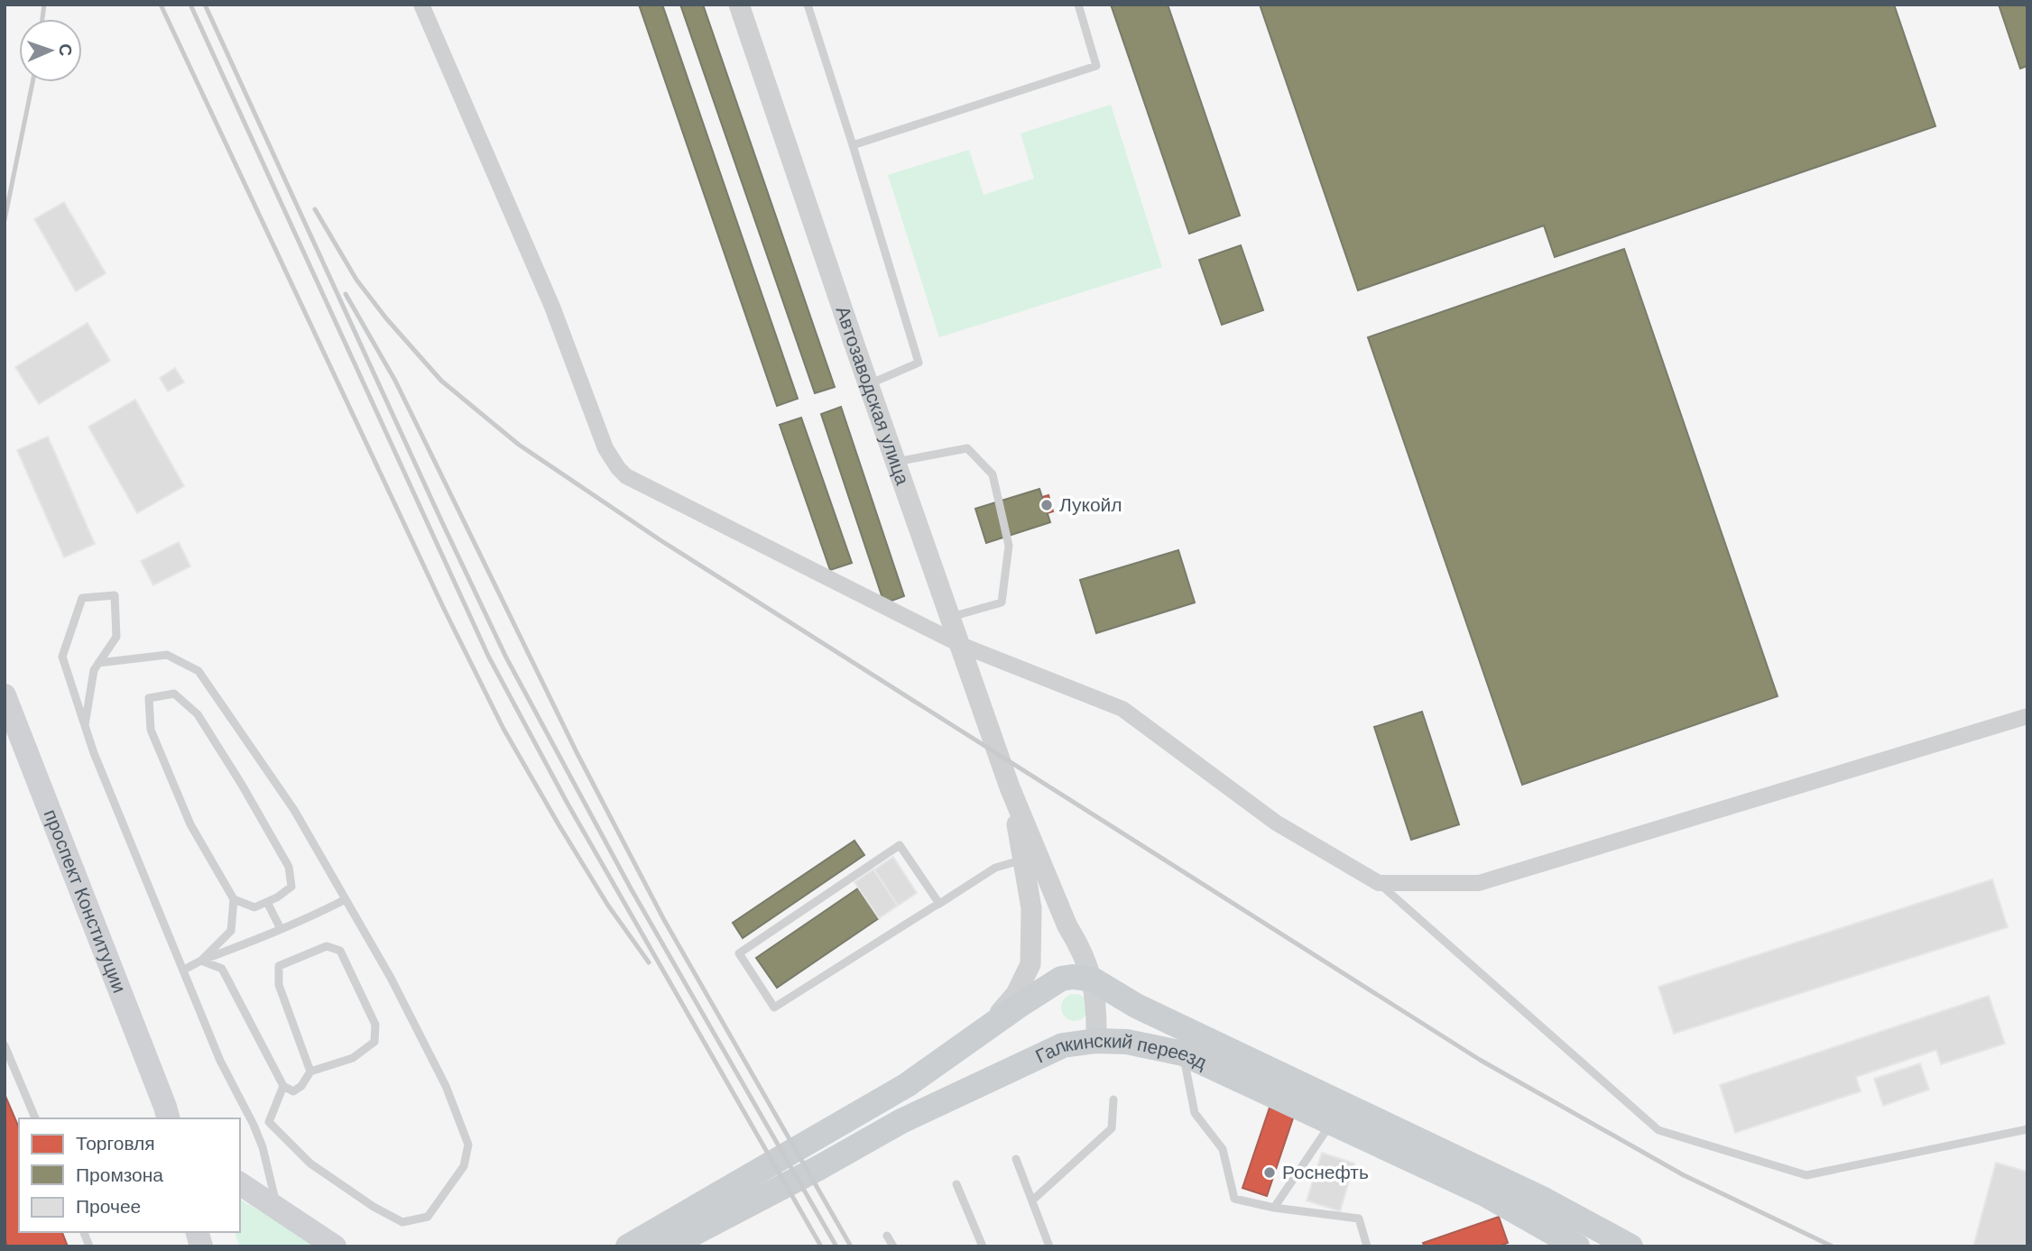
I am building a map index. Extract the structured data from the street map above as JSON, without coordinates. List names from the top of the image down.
{
  "streets": {
    "main road": ["проспект Конституции", "Галкинский переезд"],
    "street": ["Автозаводская улица"]
  },
  "places": ["Лукойл", "Роснефть"],
  "legend": ["Торговля", "Промзона", "Прочее"],
  "north": "right"
}
